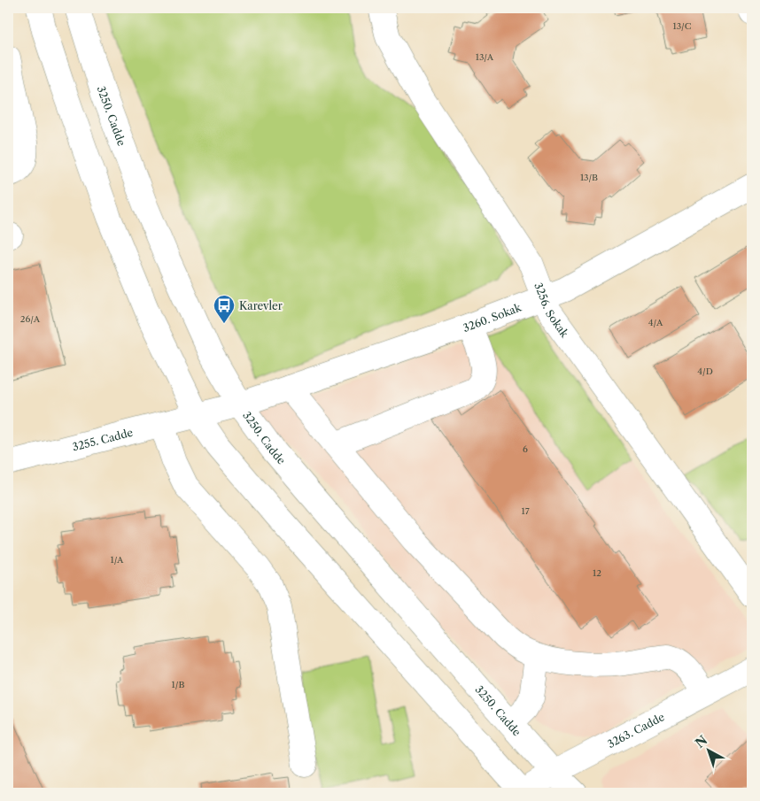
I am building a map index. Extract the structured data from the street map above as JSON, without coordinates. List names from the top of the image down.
{
  "streets": {
    "street": [
      "3250. Cadde",
      "3256. Sokak",
      "3260. Sokak",
      "3255. Cadde",
      "3263. Cadde"
    ]
  },
  "crossings": [
    ["3250. Cadde", "3260. Sokak"],
    ["3250. Cadde", "3263. Cadde"],
    ["3256. Sokak", "3260. Sokak"],
    ["3260. Sokak", "3255. Cadde"]
  ],
  "places": {
    "bus stop": ["Karevler"]
  },
  "house_numbers": [
    "13/C",
    "13/A",
    "13/B",
    "26/A",
    "4/A",
    "4/D",
    "6",
    "17",
    "1/A",
    "12",
    "1/B"
  ],
  "north": "top left"
}
